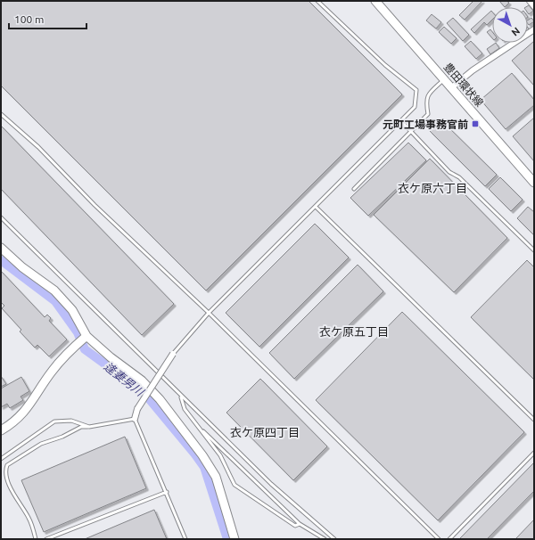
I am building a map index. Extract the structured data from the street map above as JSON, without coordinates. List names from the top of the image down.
{
  "streets": {
    "street": ["豊田環状線"]
  },
  "districts": ["衣ケ原六丁目", "衣ケ原五丁目", "衣ケ原四丁目"],
  "water": ["逢妻男川"],
  "places": {
    "transit": ["元町工場事務官前"]
  },
  "scale_bar": "100 m",
  "north": "bottom right"
}
